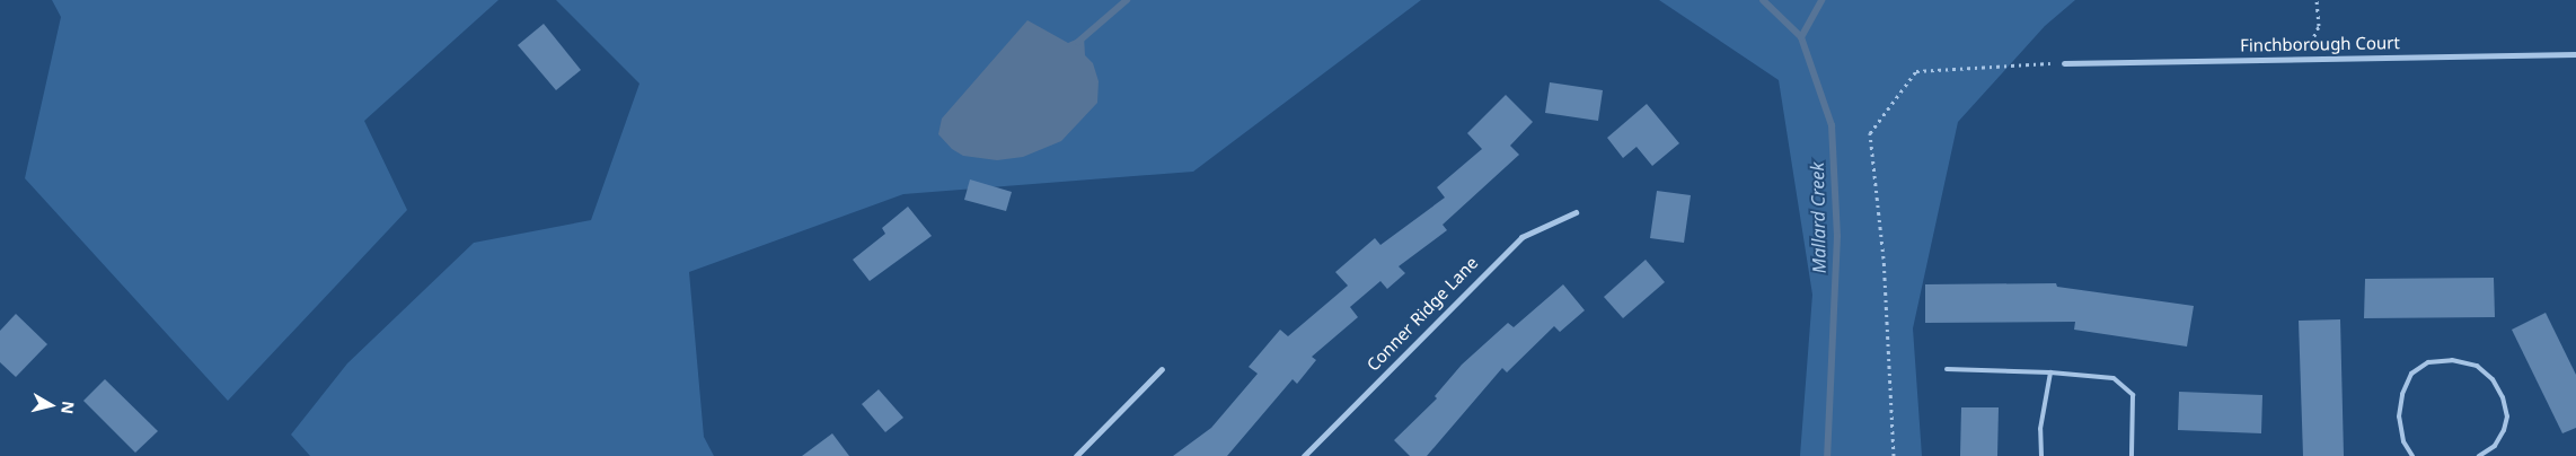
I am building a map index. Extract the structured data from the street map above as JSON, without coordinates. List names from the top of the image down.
{
  "streets": {
    "street": ["Finchborough Court", "Conner Ridge Lane"]
  },
  "water": ["Mallard Creek"],
  "north": "right"
}
